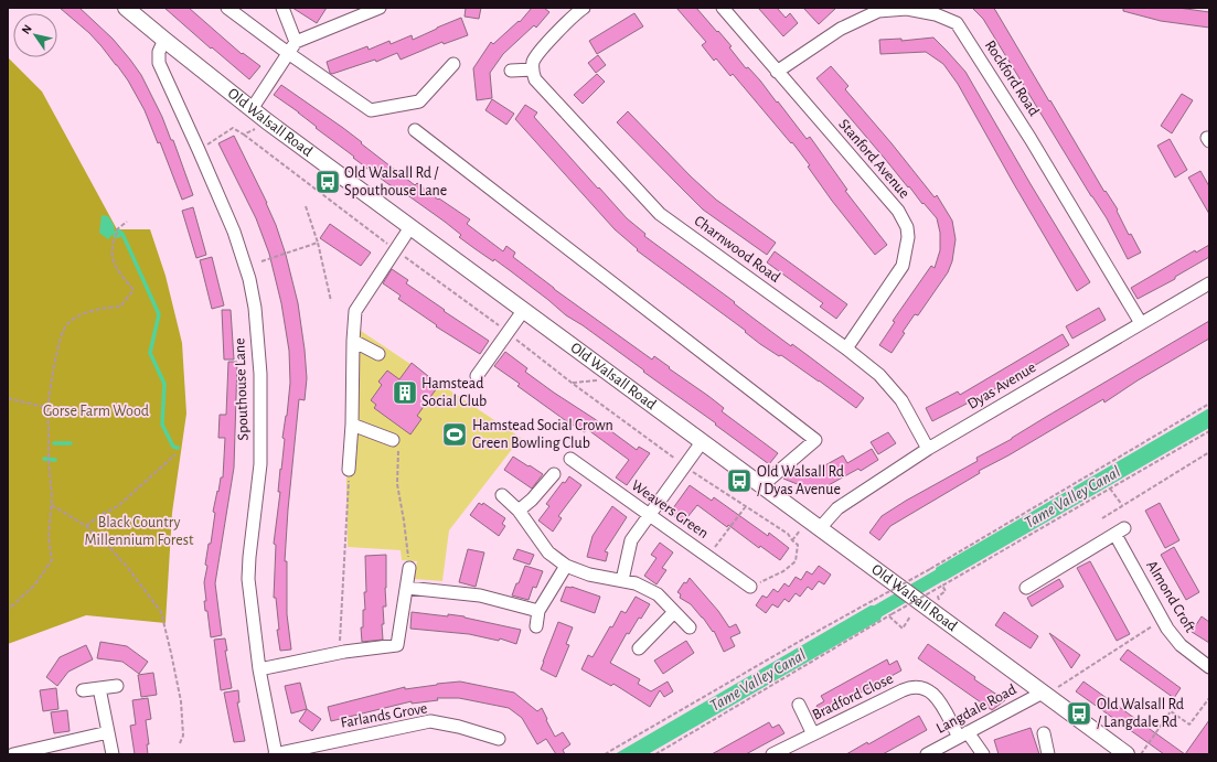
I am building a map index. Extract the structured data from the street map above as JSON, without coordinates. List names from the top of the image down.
{
  "streets": {
    "main road": ["Old Walsall Road"],
    "street": [
      "Rockford Road",
      "Stanford Avenue",
      "Charnwood Road",
      "Dyas Avenue",
      "Spouthouse Lane",
      "Weavers Green",
      "Almond Croft",
      "Bradford Close",
      "Langdale Road",
      "Farlands Grove"
    ]
  },
  "crossings": [
    ["Rockford Road", "Stanford Avenue"],
    ["Rockford Road", "Dyas Avenue"],
    ["Old Walsall Road", "Dyas Avenue"],
    ["Old Walsall Road", "Spouthouse Lane"],
    ["Old Walsall Road", "Weavers Green"],
    ["Old Walsall Road", "Langdale Road"],
    ["Stanford Avenue", "Charnwood Road"],
    ["Charnwood Road", "Dyas Avenue"],
    ["Spouthouse Lane", "Farlands Grove"],
    ["Bradford Close", "Langdale Road"]
  ],
  "water": ["Tame Valley Canal"],
  "parks": ["Gorse Farm Wood", "Black Country Millennium Forest"],
  "places": {
    "bus stop": ["Old Walsall Rd / Spouthouse Lane", "Old Walsall Rd / Dyas Avenue", "Old Walsall Rd / Langdale Rd"],
    "building": ["Hamstead Social Club"],
    "sports": ["Hamstead Social Crown Green Bowling Club"]
  },
  "north": "top left"
}
